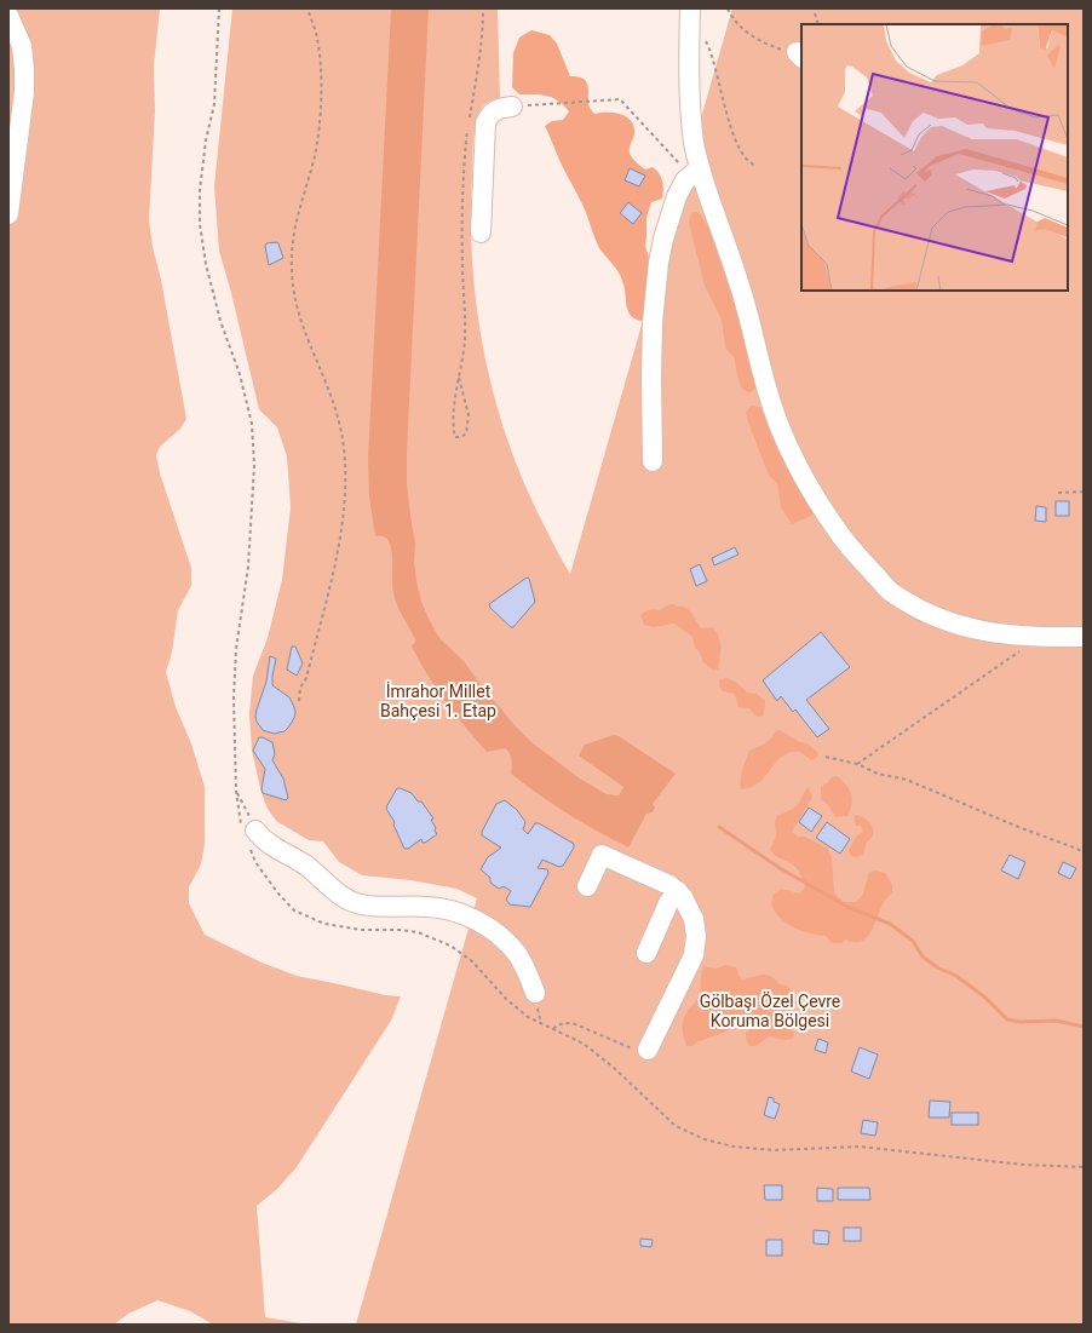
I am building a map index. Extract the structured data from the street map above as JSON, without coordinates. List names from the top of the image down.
{
  "parks": ["İmrahor Millet Bahçesi 1. Etap", "Gölbaşı Özel Çevre Koruma Bölgesi"]
}
